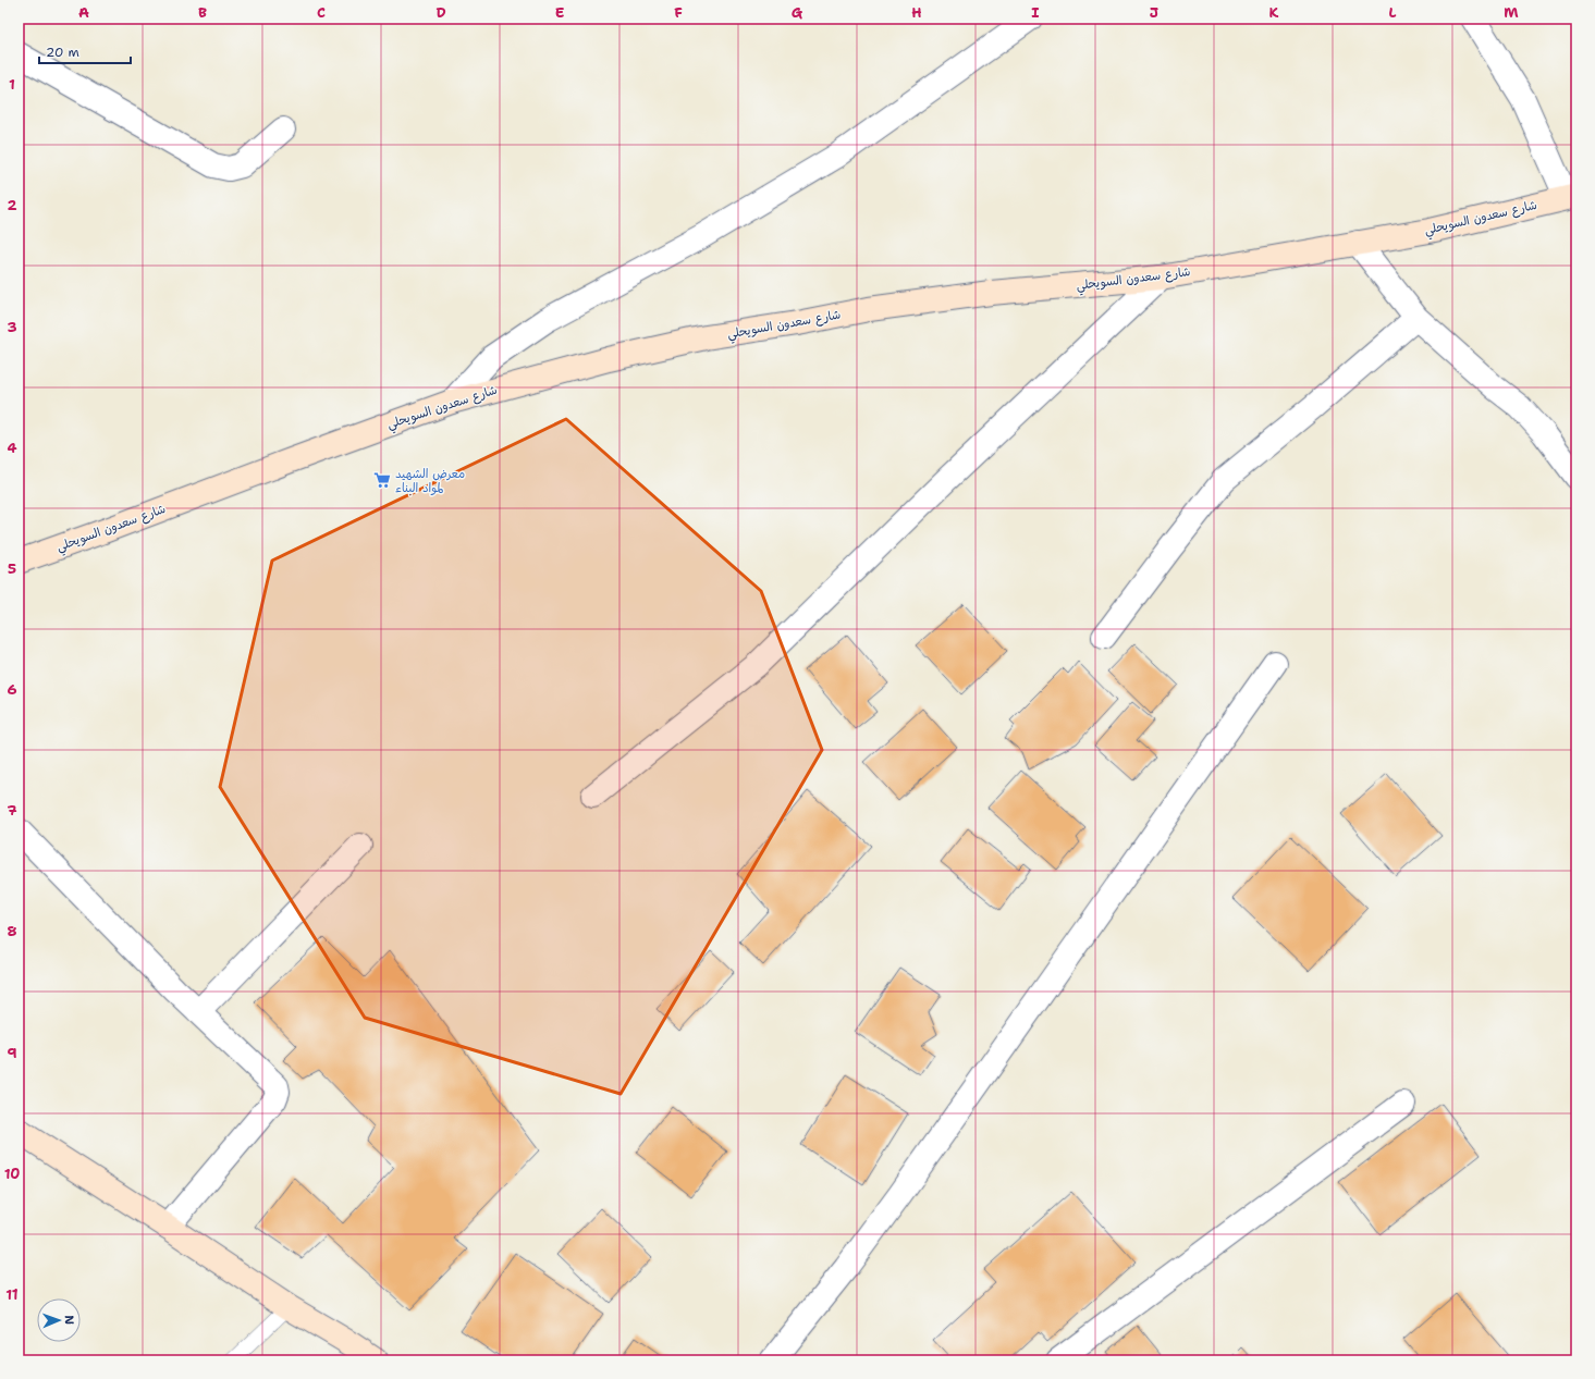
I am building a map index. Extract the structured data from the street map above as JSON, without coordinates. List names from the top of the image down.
{
  "streets": {
    "main road": ["شارع سعدون السويحلي"]
  },
  "places": {
    "supermarket": ["معرض الشهيد لمواد البناء"]
  },
  "scale_bar": "20 m",
  "north": "right",
  "grid": {
    "columns": [
      "A",
      "B",
      "C",
      "D",
      "E",
      "F",
      "G",
      "H",
      "I",
      "J",
      "K",
      "L",
      "M"
    ],
    "rows": [
      "1",
      "2",
      "3",
      "4",
      "5",
      "6",
      "7",
      "8",
      "9",
      "10",
      "11"
    ]
  }
}
